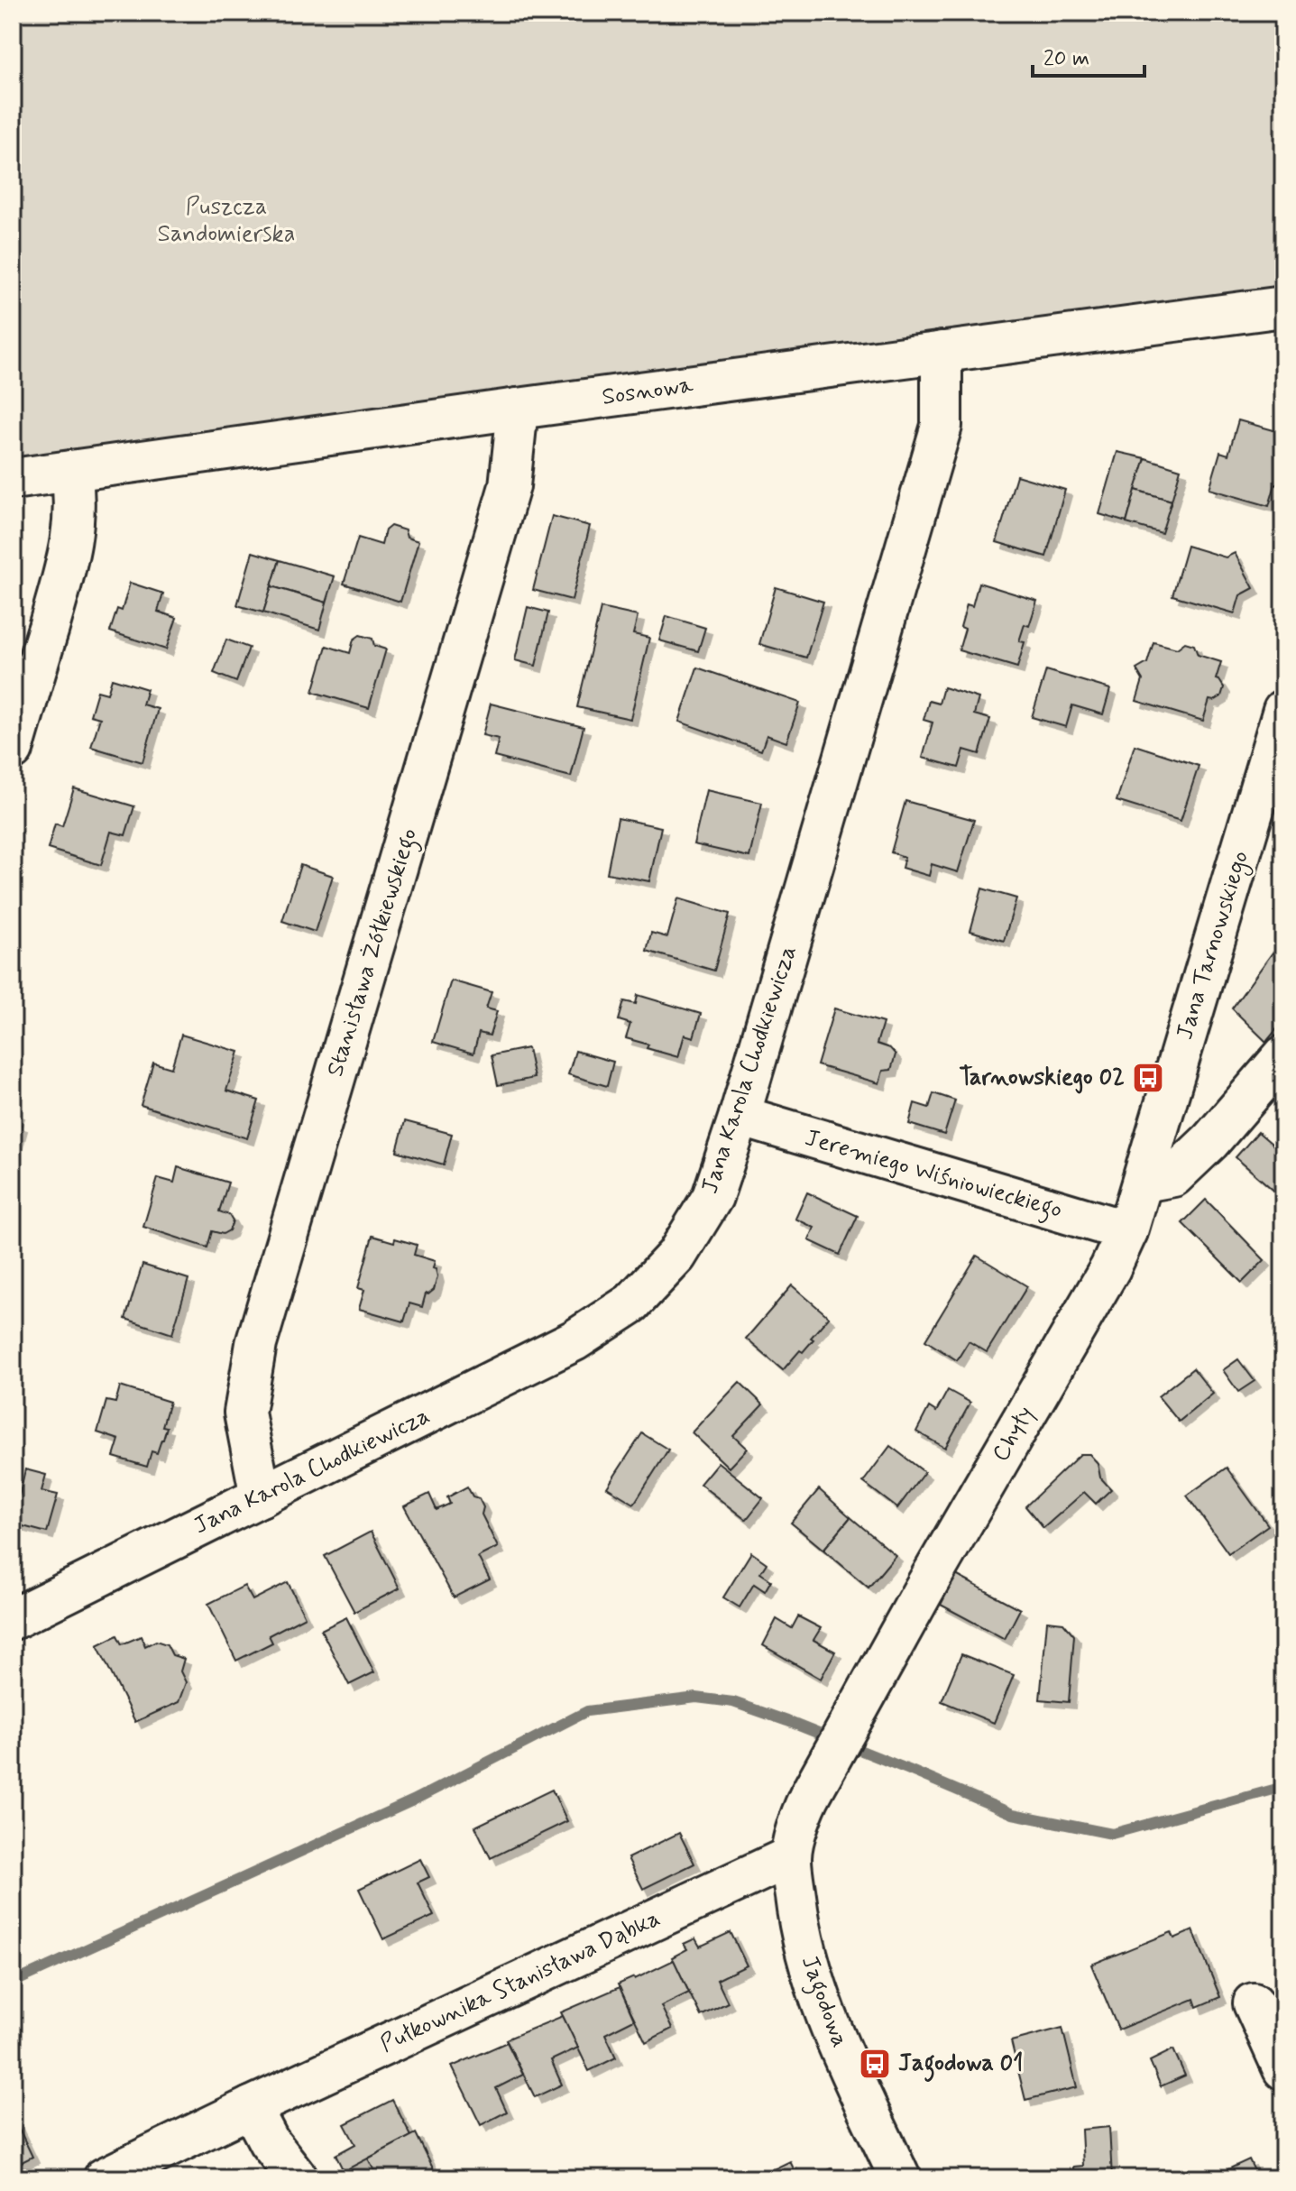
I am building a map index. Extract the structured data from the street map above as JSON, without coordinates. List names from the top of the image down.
{
  "streets": {
    "street": [
      "Sosnowa",
      "Jana Tarnowskiego",
      "Stanisława Żółkiewskiego",
      "Jana Karola Chodkiewicza",
      "Jeremiego Wiśniowieckiego",
      "Chyły",
      "Pułkownika Stanisława Dąbka",
      "Jagodowa"
    ]
  },
  "crossings": [
    ["Sosnowa", "Stanisława Żółkiewskiego"],
    ["Sosnowa", "Jana Karola Chodkiewicza"],
    ["Jana Tarnowskiego", "Chyły"],
    ["Stanisława Żółkiewskiego", "Jana Karola Chodkiewicza"],
    ["Jana Karola Chodkiewicza", "Jeremiego Wiśniowieckiego"],
    ["Jeremiego Wiśniowieckiego", "Chyły"],
    ["Chyły", "Pułkownika Stanisława Dąbka"],
    ["Chyły", "Jagodowa"],
    ["Pułkownika Stanisława Dąbka", "Jagodowa"]
  ],
  "parks": ["Puszcza Sandomierska"],
  "places": {
    "bus stop": ["Tarnowskiego 02", "Jagodowa 01"]
  },
  "scale_bar": "20 m"
}
